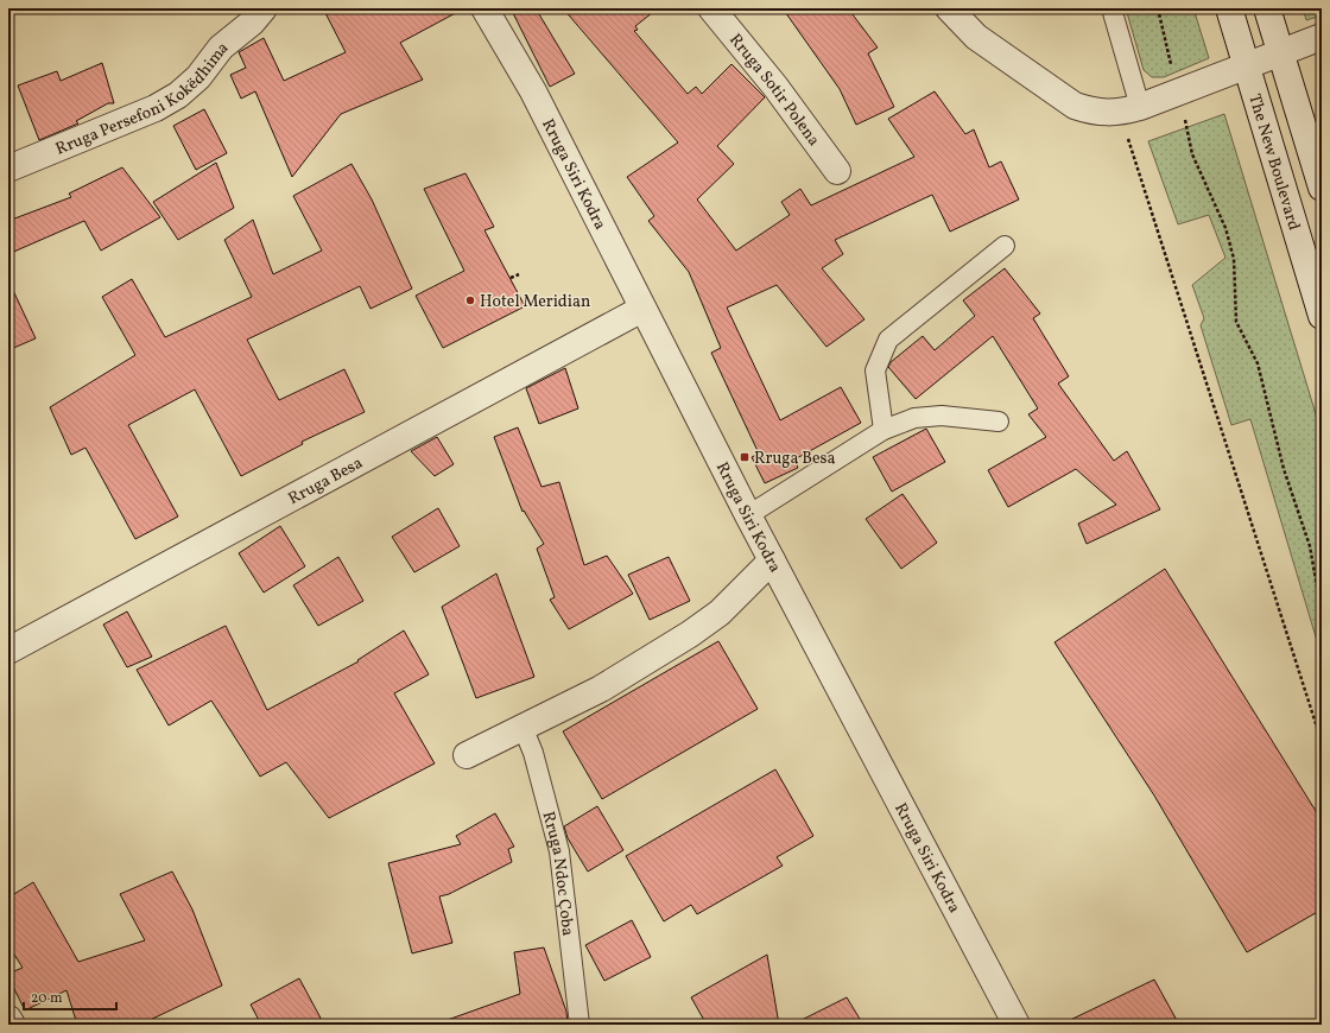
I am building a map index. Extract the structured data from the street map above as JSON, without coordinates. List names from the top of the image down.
{
  "streets": {
    "street": [
      "Rruga Sotir Polena",
      "Rruga Persefoni Kokëdhima",
      "The New Boulevard",
      "Rruga Siri Kodra",
      "Rruga Besa"
    ],
    "lane": ["Rruga Ndoc Çoba"]
  },
  "crossings": [
    ["Rruga Siri Kodra", "Rruga Besa"]
  ],
  "places": {
    "other": ["Hotel Meridian"],
    "transit": ["Rruga Besa"]
  },
  "scale_bar": "20 m"
}
